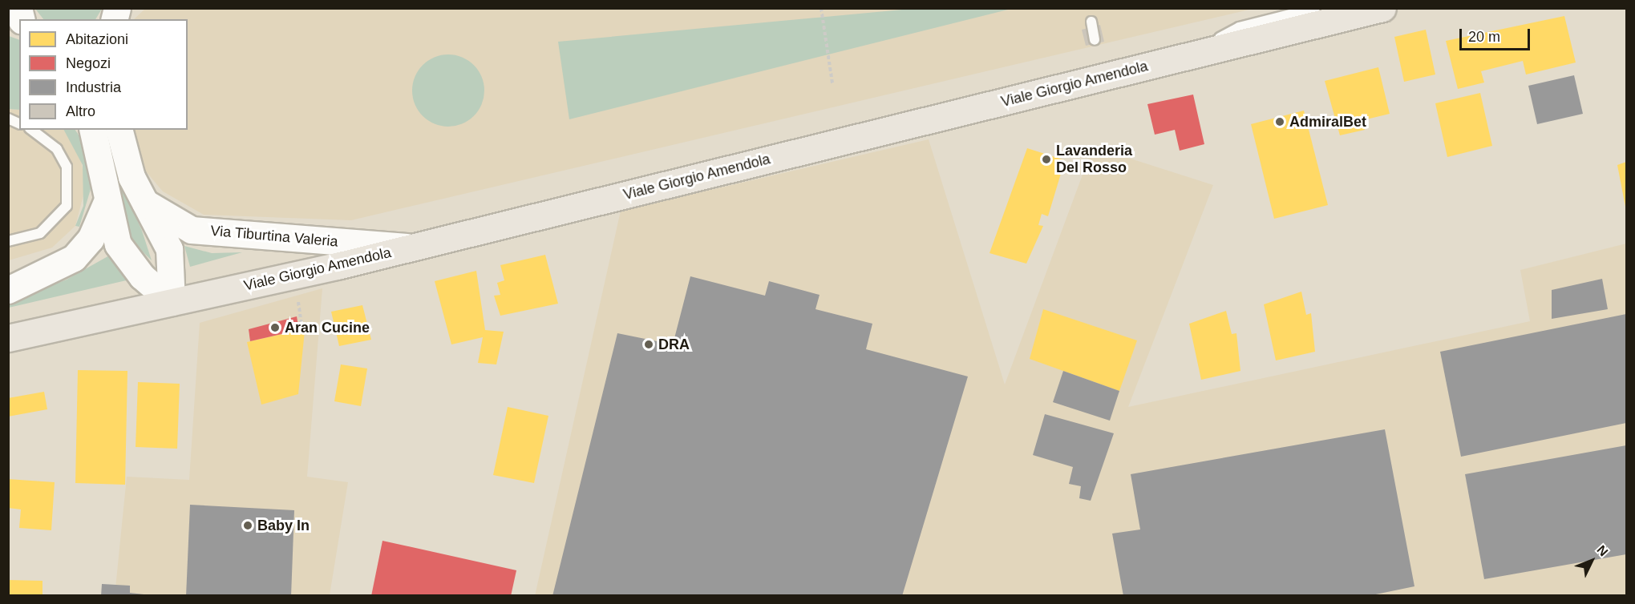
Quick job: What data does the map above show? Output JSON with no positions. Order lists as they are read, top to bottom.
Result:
{
  "streets": {
    "main road": ["Viale Giorgio Amendola"],
    "street": ["Via Tiburtina Valeria"]
  },
  "crossings": [
    ["Viale Giorgio Amendola", "Via Tiburtina Valeria"]
  ],
  "places": [
    "AdmiralBet",
    "Lavanderia Del Rosso",
    "Aran Cucine",
    "DRA",
    "Baby In"
  ],
  "legend": [
    "Abitazioni",
    "Negozi",
    "Industria",
    "Altro"
  ],
  "scale_bar": "20 m",
  "north": "top right"
}
